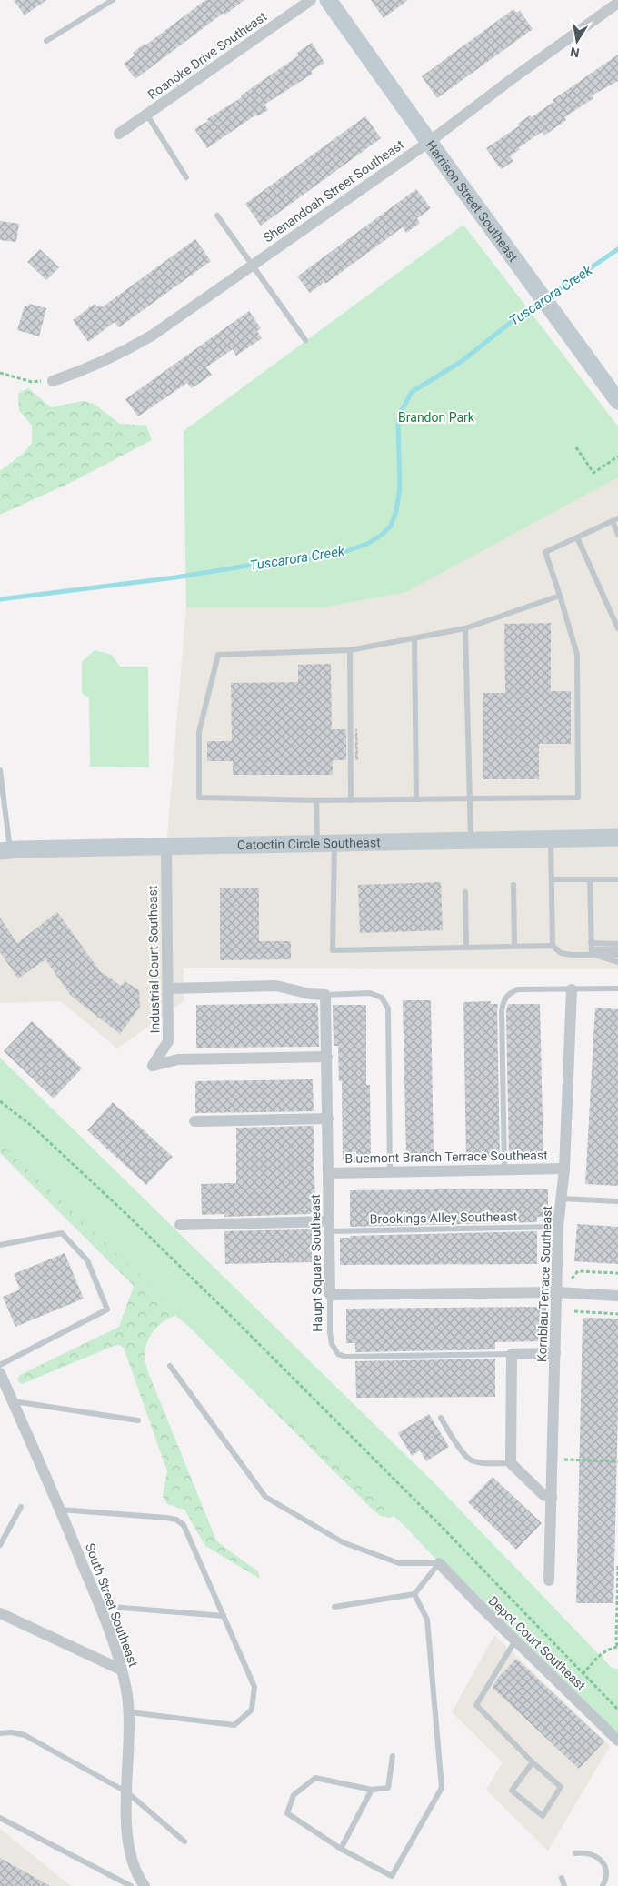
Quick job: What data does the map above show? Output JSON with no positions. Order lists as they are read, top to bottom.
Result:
{
  "streets": {
    "main road": ["Harrison Street Southeast", "Catoctin Circle Southeast"],
    "street": [
      "Roanoke Drive Southeast",
      "Shenandoah Street Southeast",
      "Industrial Court Southeast",
      "Bluemont Branch Terrace Southeast",
      "Haupt Square Southeast",
      "Kornblau Terrace Southeast",
      "South Street Southeast",
      "Depot Court Southeast"
    ],
    "lane": ["Brookings Alley Southeast"]
  },
  "crossings": [
    ["Shenandoah Street Southeast", "Harrison Street Southeast"],
    ["Catoctin Circle Southeast", "Industrial Court Southeast"],
    ["Industrial Court Southeast", "Haupt Square Southeast"],
    ["Bluemont Branch Terrace Southeast", "Haupt Square Southeast"],
    ["Bluemont Branch Terrace Southeast", "Kornblau Terrace Southeast"],
    ["Brookings Alley Southeast", "Haupt Square Southeast"],
    ["Brookings Alley Southeast", "Kornblau Terrace Southeast"]
  ],
  "water": ["Tuscarora Creek"],
  "parks": ["Brandon Park"],
  "north": "bottom"
}
